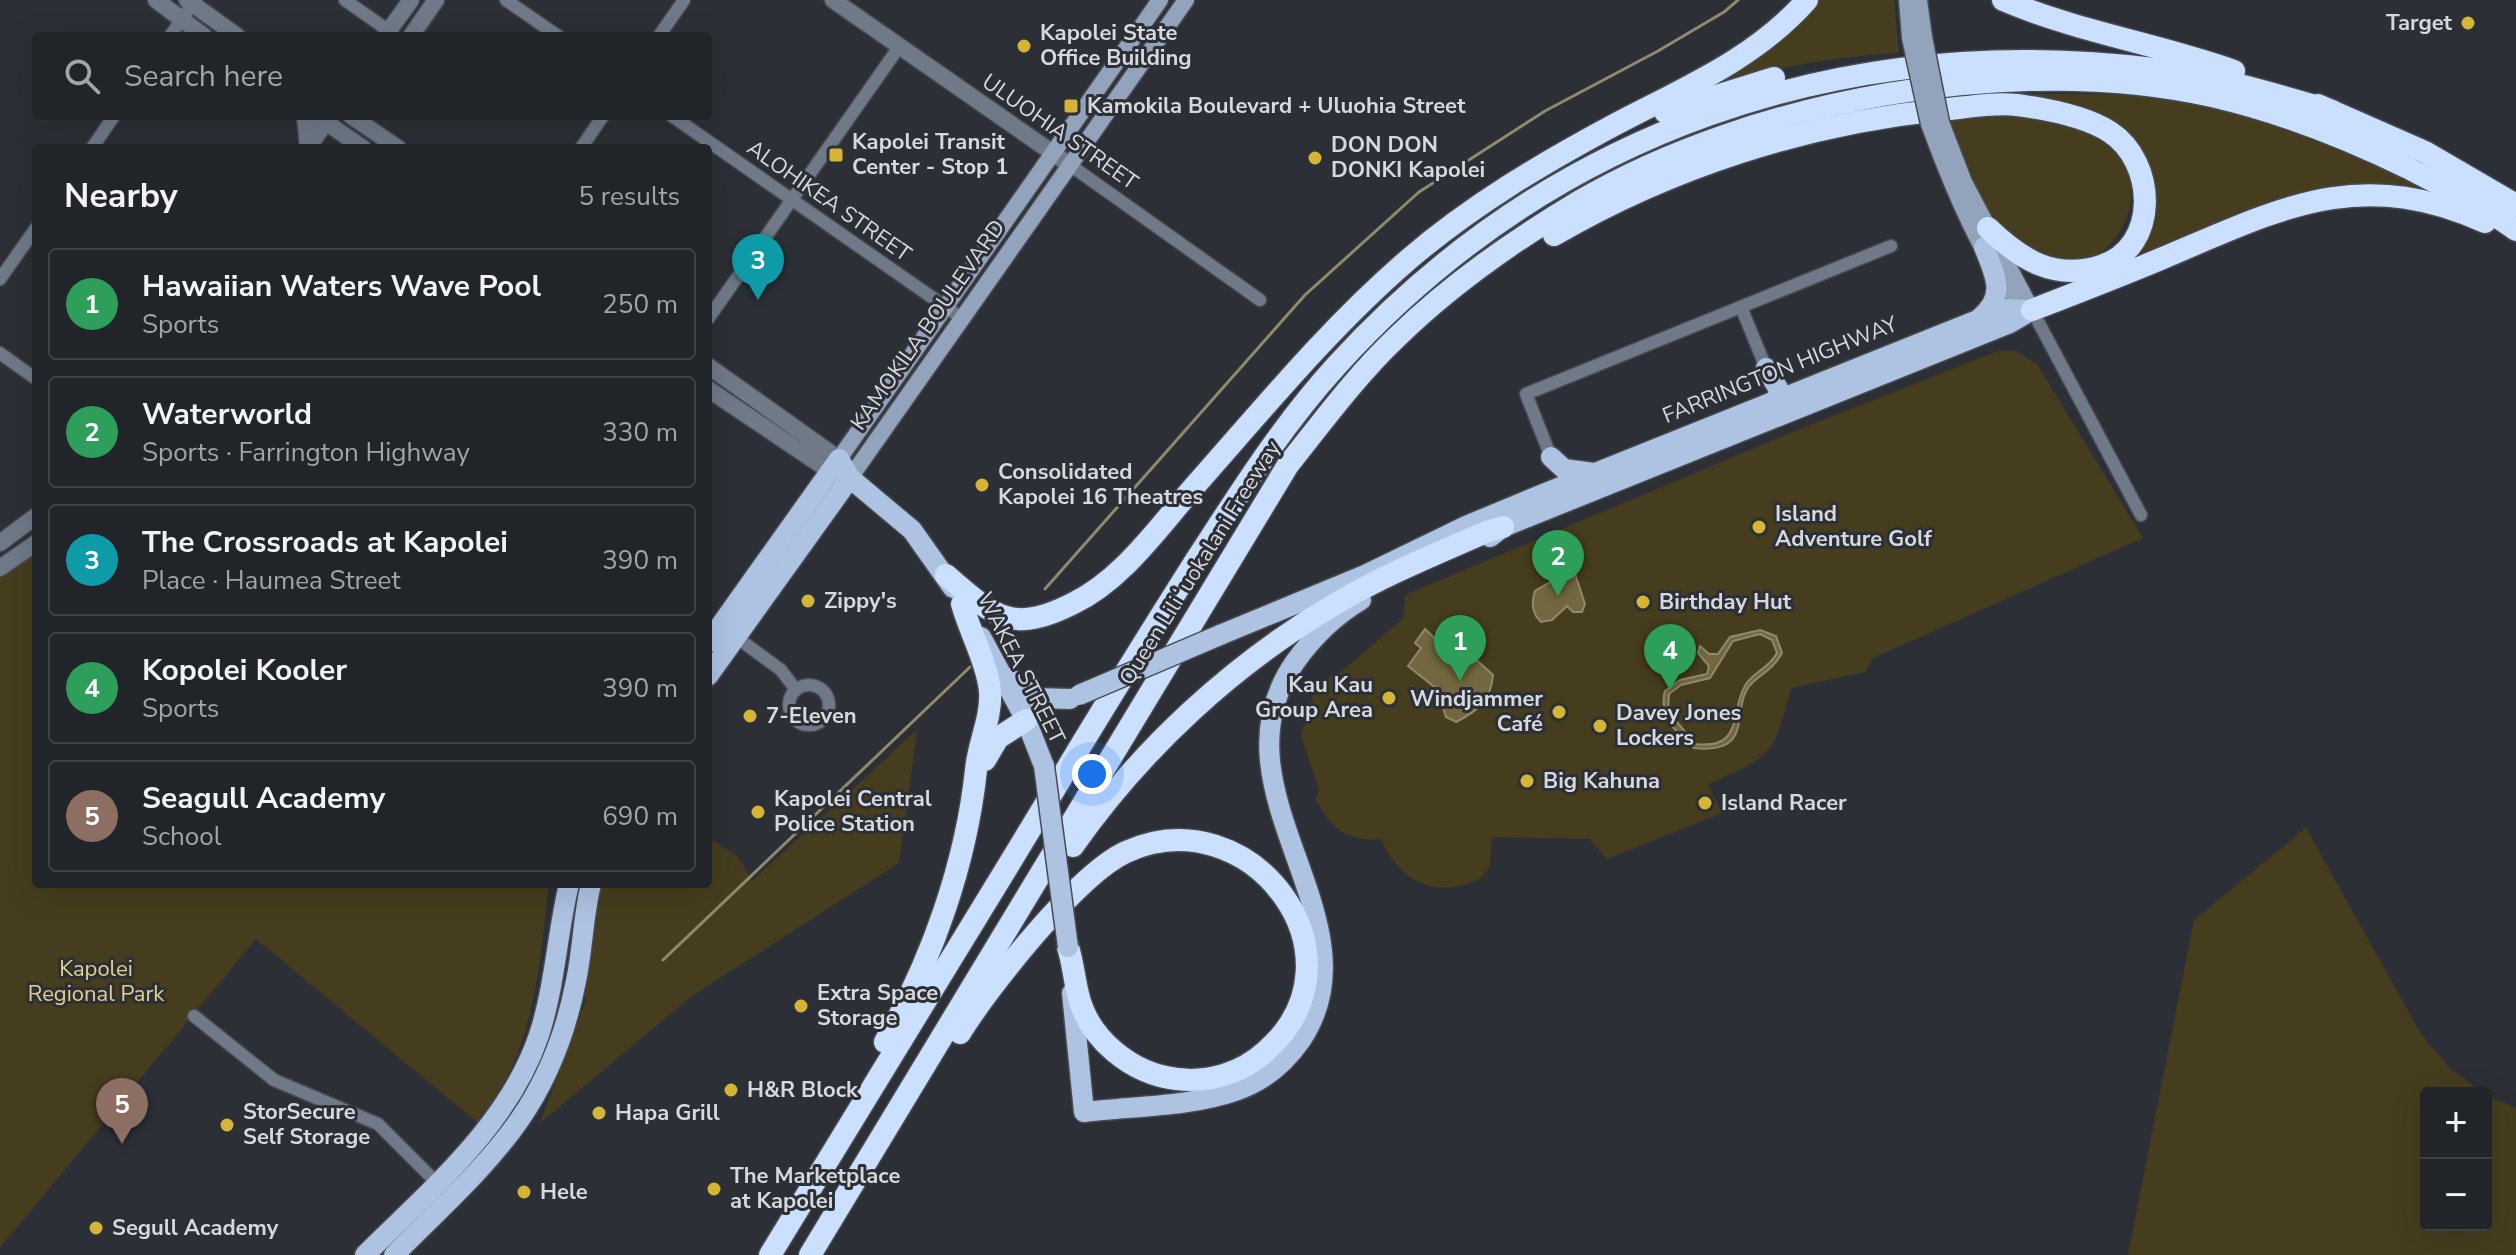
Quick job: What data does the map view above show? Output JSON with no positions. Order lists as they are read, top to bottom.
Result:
{
  "streets": {
    "highway": ["Queen Liliʻuokalani Freeway"],
    "main road": ["KAMOKILA BOULEVARD", "FARRINGTON HIGHWAY", "WAKEA STREET"],
    "street": ["ULUOHIA STREET", "ALOHIKEA STREET"]
  },
  "crossings": [
    ["ULUOHIA STREET", "KAMOKILA BOULEVARD"],
    ["ALOHIKEA STREET", "KAMOKILA BOULEVARD"],
    ["KAMOKILA BOULEVARD", "WAKEA STREET"],
    ["FARRINGTON HIGHWAY", "WAKEA STREET"]
  ],
  "parks": ["Kapolei Regional Park"],
  "places": {
    "other": [
      "Target",
      "Kapolei State Office Building",
      "DON DON DONKI Kapolei",
      "Consolidated Kapolei 16 Theatres",
      "Island Adventure Golf",
      "Zippy's",
      "Birthday Hut",
      "Kau Kau Group Area",
      "Windjammer Café",
      "7-Eleven",
      "Davey Jones Lockers",
      "Big Kahuna",
      "Island Racer",
      "Kapolei Central Police Station",
      "Extra Space Storage",
      "H&R Block",
      "Hapa Grill",
      "StorSecure Self Storage",
      "The Marketplace at Kapolei",
      "Hele",
      "Segull Academy"
    ],
    "transit": ["Kamokila Boulevard + Uluohia Street", "Kapolei Transit Center - Stop 1"]
  },
  "page": {
    "search": "Search here",
    "heading": ["Nearby", "5 results"],
    "pins": [
      "3",
      "2",
      "1",
      "4",
      "5"
    ],
    "list": [
      {
        "mark": "1",
        "name": "Hawaiian Waters Wave Pool",
        "note": "Sports",
        "value": "250 m"
      },
      {
        "mark": "2",
        "name": "Waterworld",
        "note": "Sports · Farrington Highway",
        "value": "330 m"
      },
      {
        "mark": "3",
        "name": "The Crossroads at Kapolei",
        "note": "Place · Haumea Street",
        "value": "390 m"
      },
      {
        "mark": "4",
        "name": "Kopolei Kooler",
        "note": "Sports",
        "value": "390 m"
      },
      {
        "mark": "5",
        "name": "Seagull Academy",
        "note": "School",
        "value": "690 m"
      }
    ],
    "map_buttons": ["+", "−"]
  }
}
